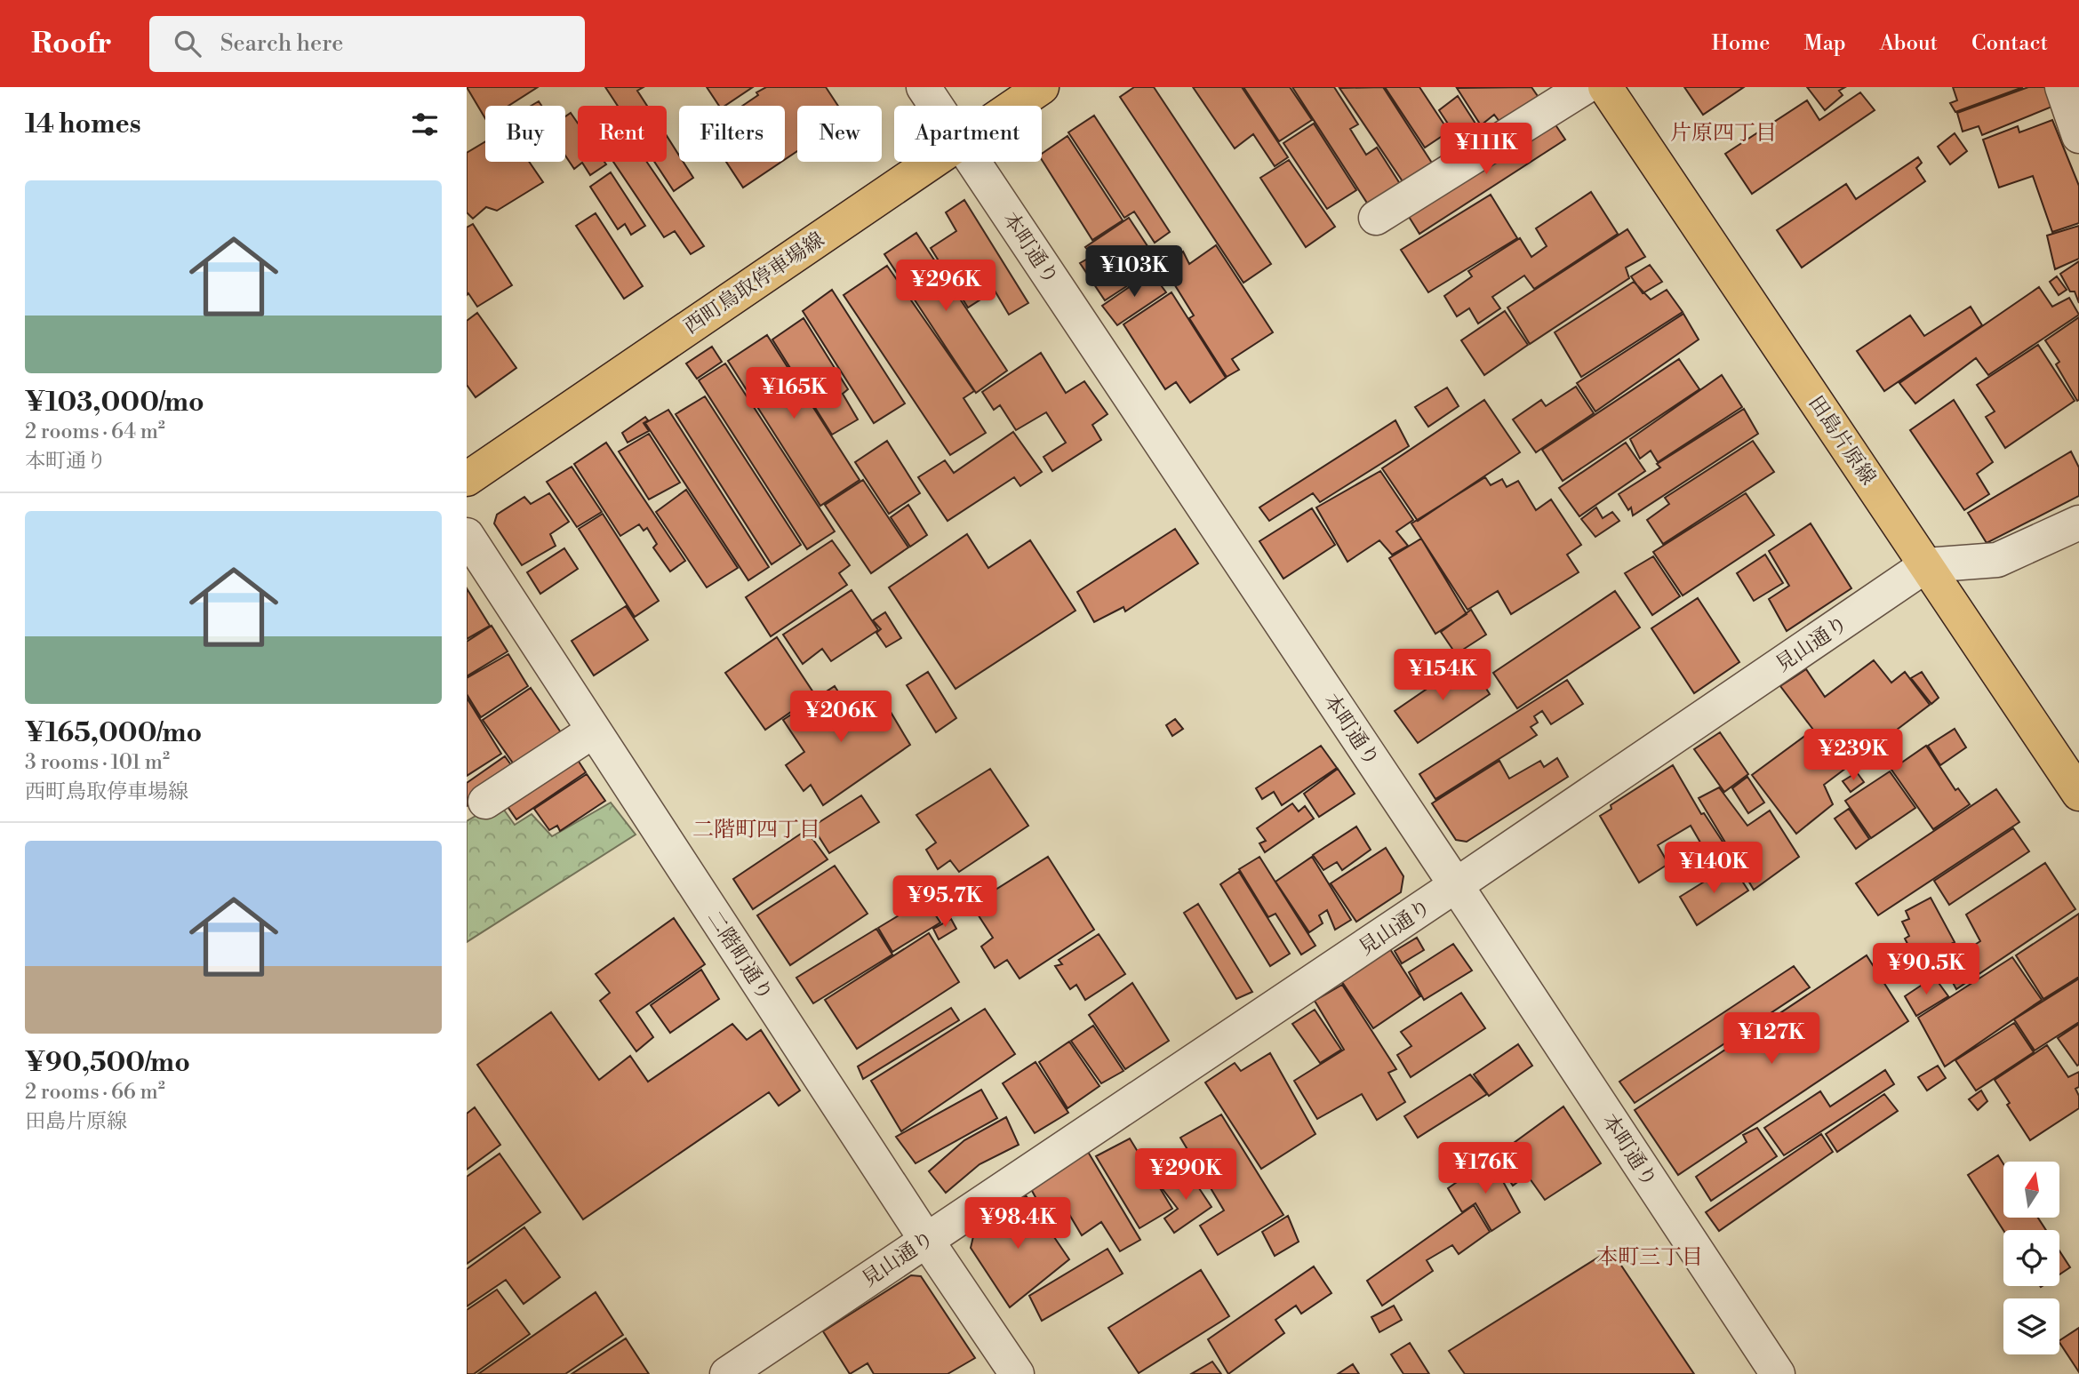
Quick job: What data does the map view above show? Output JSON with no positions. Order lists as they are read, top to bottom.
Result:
{
  "streets": {
    "main road": ["西町鳥取停車場線", "田島片原線"],
    "street": ["本町通り", "見山通り", "二階町通り"]
  },
  "crossings": [
    ["本町通り", "見山通り"],
    ["田島片原線", "見山通り"],
    ["見山通り", "二階町通り"]
  ],
  "districts": ["片原四丁目", "二階町四丁目", "本町三丁目"],
  "north": "top",
  "page": {
    "header": "Roofr",
    "search": "Search here",
    "nav": [
      "Home",
      "Map",
      "About",
      "Contact"
    ],
    "heading": "14 homes",
    "chip": [
      "Buy",
      "Rent",
      "Filters",
      "New",
      "Apartment"
    ],
    "price": [
      "¥111K",
      "¥103K",
      "¥296K",
      "¥165K",
      "¥154K",
      "¥206K",
      "¥239K",
      "¥140K",
      "¥95.7K",
      "¥90.5K",
      "¥127K",
      "¥176K",
      "¥290K",
      "¥98.4K"
    ],
    "list": [
      {
        "name": "¥103,000/mo",
        "note": "2 rooms · 64 m² · 本町通り"
      },
      {
        "name": "¥165,000/mo",
        "note": "3 rooms · 101 m² · 西町鳥取停車場線"
      },
      {
        "name": "¥90,500/mo",
        "note": "2 rooms · 66 m² · 田島片原線"
      }
    ]
  }
}
